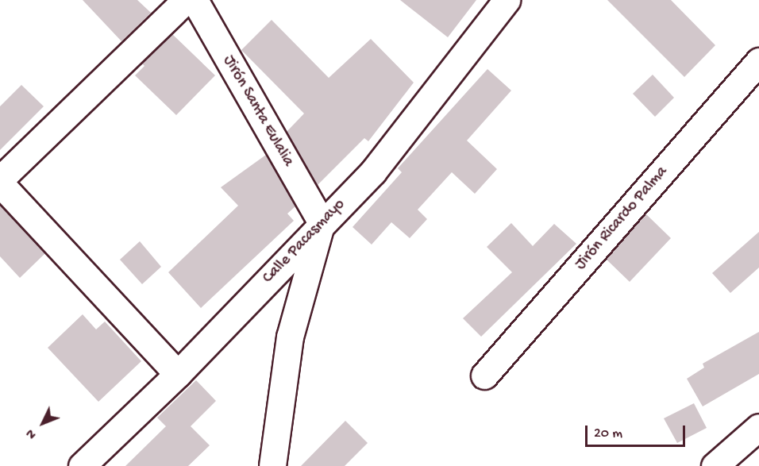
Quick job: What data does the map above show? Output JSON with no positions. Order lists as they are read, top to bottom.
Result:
{
  "streets": {
    "street": ["Jirón Santa Eulalia", "Jirón Ricardo Palma", "Calle Pacasmayo"]
  },
  "crossings": [
    ["Jirón Santa Eulalia", "Calle Pacasmayo"]
  ],
  "scale_bar": "20 m",
  "north": "bottom left"
}
